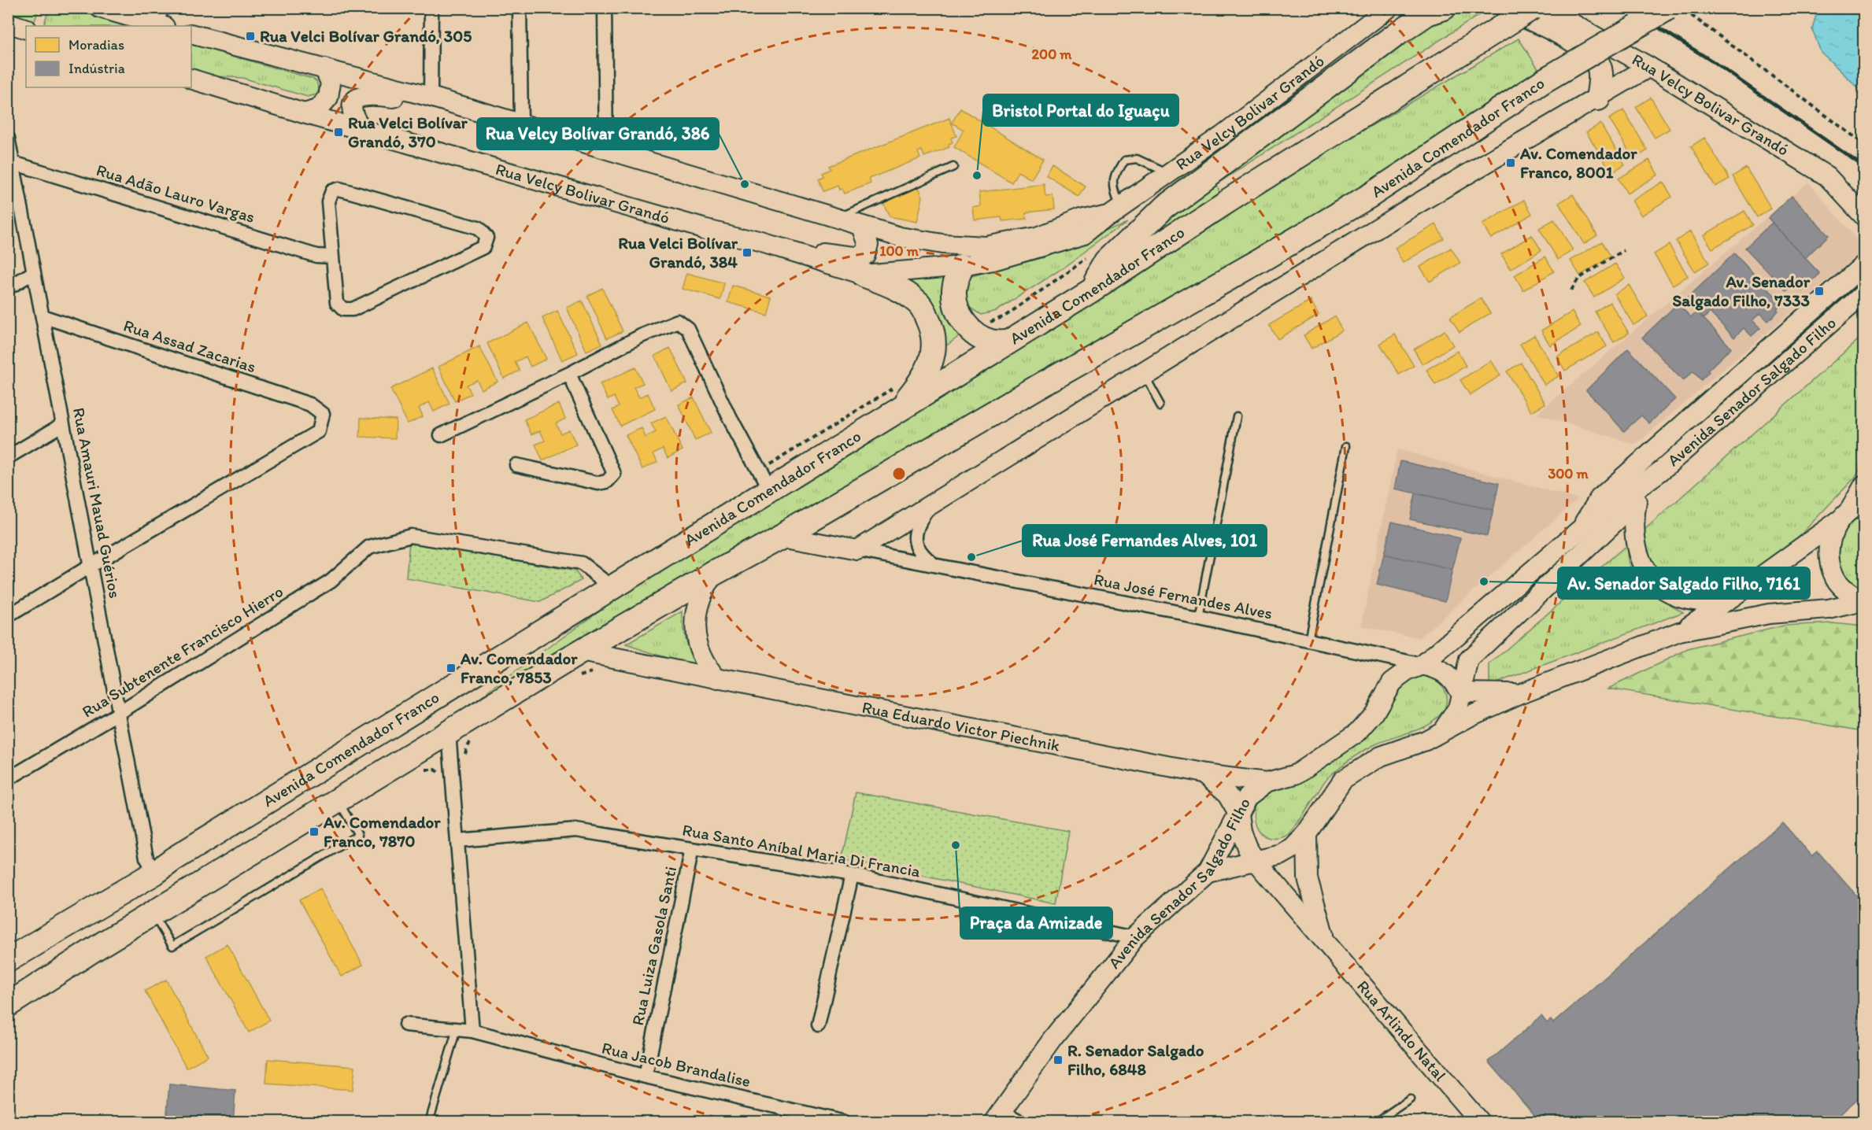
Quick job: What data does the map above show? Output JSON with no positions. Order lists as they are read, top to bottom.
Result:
{
  "streets": {
    "highway": ["Avenida Comendador Franco"],
    "main road": [
      "Rua Velcy Bolivar Grandó",
      "Avenida Senador Salgado Filho",
      "Rua Eduardo Victor Piechnik",
      "Rua Arlindo Natal"
    ],
    "street": [
      "Rua Adão Lauro Vargas",
      "Rua Assad Zacarias",
      "Rua Amauri Mauad Guérios",
      "Rua José Fernandes Alves",
      "Rua Subtenente Francisco Hierro",
      "Rua Santo Aníbal Maria Di Francia",
      "Rua Luiza Gasola Santi",
      "Rua Jacob Brandalise"
    ]
  },
  "crossings": [
    ["Rua Velcy Bolivar Grandó", "Avenida Comendador Franco"],
    ["Avenida Comendador Franco", "Rua Amauri Mauad Guérios"],
    ["Avenida Comendador Franco", "Rua José Fernandes Alves"],
    ["Avenida Comendador Franco", "Rua Subtenente Francisco Hierro"],
    ["Avenida Comendador Franco", "Rua Eduardo Victor Piechnik"],
    ["Rua Adão Lauro Vargas", "Rua Amauri Mauad Guérios"],
    ["Rua Assad Zacarias", "Rua Amauri Mauad Guérios"],
    ["Avenida Senador Salgado Filho", "Rua José Fernandes Alves"],
    ["Avenida Senador Salgado Filho", "Rua Eduardo Victor Piechnik"],
    ["Avenida Senador Salgado Filho", "Rua Santo Aníbal Maria Di Francia"],
    ["Avenida Senador Salgado Filho", "Rua Arlindo Natal"],
    ["Rua Amauri Mauad Guérios", "Rua Subtenente Francisco Hierro"],
    ["Rua Eduardo Victor Piechnik", "Rua Arlindo Natal"],
    ["Rua Santo Aníbal Maria Di Francia", "Rua Luiza Gasola Santi"],
    ["Rua Luiza Gasola Santi", "Rua Jacob Brandalise"]
  ],
  "places": {
    "transit": [
      "Rua Velci Bolívar Grandó, 305",
      "Rua Velci Bolívar Grandó, 370",
      "Av. Comendador Franco, 8001",
      "Rua Velci Bolívar Grandó, 384",
      "Av. Senador Salgado Filho, 7333",
      "Av. Comendador Franco, 7853",
      "Av. Comendador Franco, 7870",
      "R. Senador Salgado Filho, 6848"
    ],
    "other": [
      "Bristol Portal do Iguaçu",
      "Rua Velcy Bolívar Grandó, 386",
      "Rua José Fernandes Alves, 101",
      "Av. Senador Salgado Filho, 7161",
      "Praça da Amizade"
    ]
  },
  "legend": ["Moradias", "Indústria"],
  "rings": ["200 m", "100 m", "300 m"]
}
